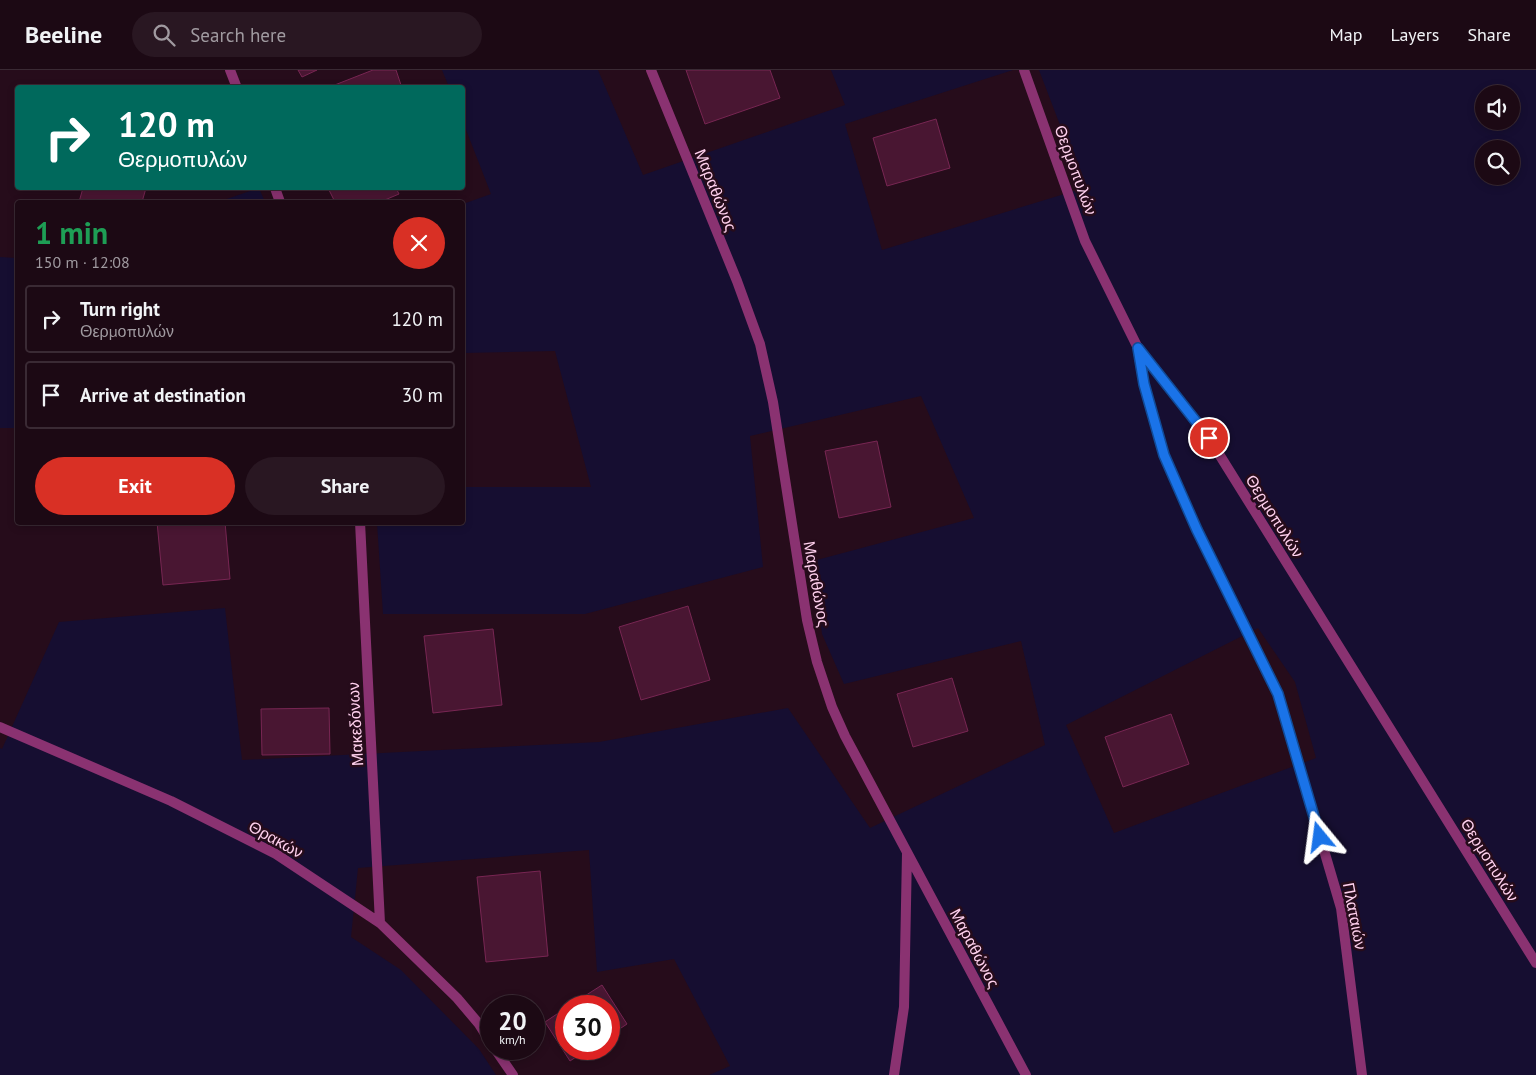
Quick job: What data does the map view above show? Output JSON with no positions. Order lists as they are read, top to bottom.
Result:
{
  "streets": {
    "street": [
      "Θερμοπυλών",
      "Μαραθώνος",
      "Μακεδόνων",
      "Θρακών",
      "Πλαταιών"
    ]
  },
  "crossings": [
    ["Θερμοπυλών", "Πλαταιών"],
    ["Μακεδόνων", "Θρακών"]
  ],
  "page": {
    "header": "Beeline",
    "search": "Search here",
    "nav": ["Map", "Layers", "Share"],
    "turn": ["120 m", "Θερμοπυλών"],
    "heading": ["1 min", "150 m · 12:08"],
    "list": [
      {
        "name": "Turn right",
        "note": "Θερμοπυλών",
        "value": "120 m"
      },
      {
        "name": "Arrive at destination",
        "value": "30 m"
      }
    ],
    "buttons": ["Exit", "Share"],
    "speed": "20 km/h",
    "limit": "30"
  }
}
